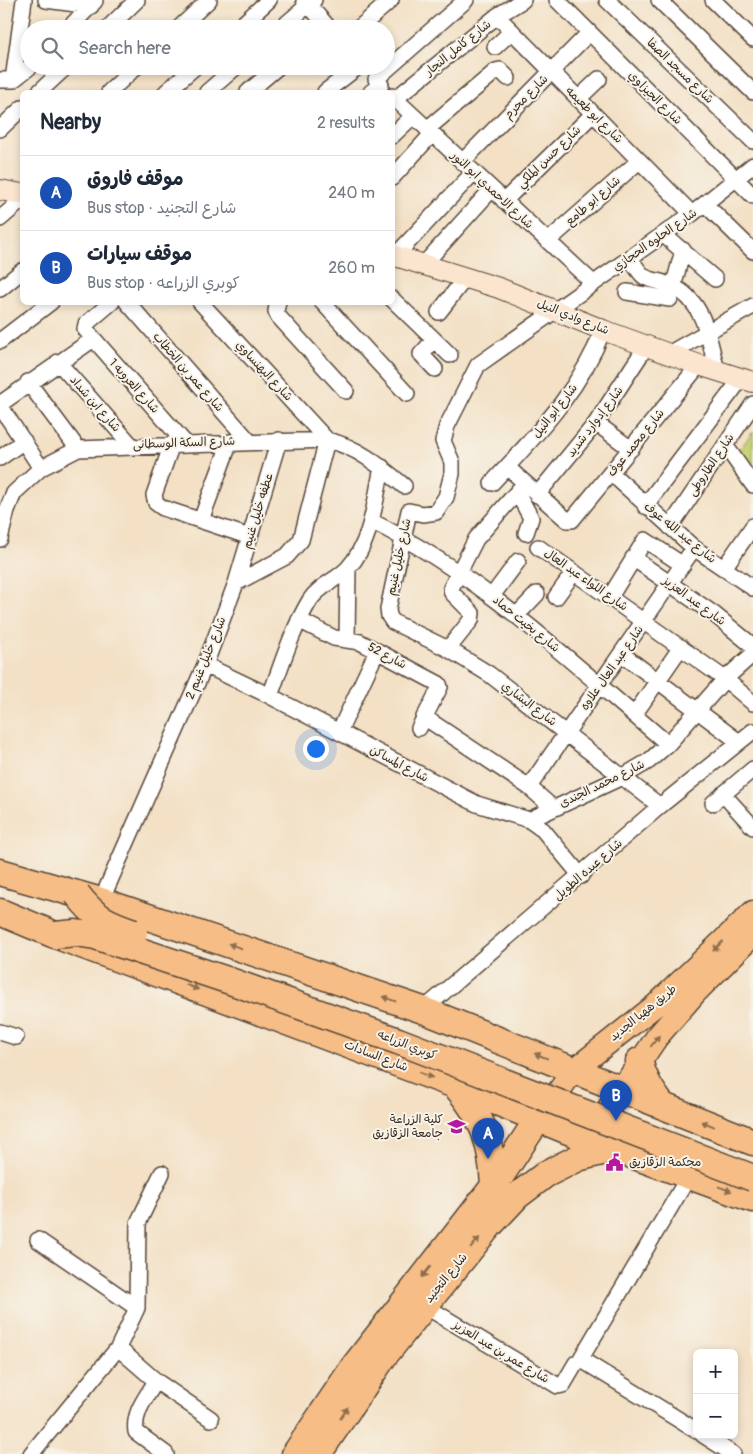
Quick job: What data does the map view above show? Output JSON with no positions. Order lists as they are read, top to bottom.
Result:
{
  "streets": {
    "highway": ["كوبري الزراعه", "شارع السادات", "شارع التجنيد"],
    "main road": ["طريق ههيا الجديد"],
    "street": [
      "شارع كامل النجار",
      "شارع مسجد الصفا",
      "شارع محرم",
      "شارع الجيزاوي",
      "شارع ابو طعيمه",
      "شارع حسن الملكي",
      "شارع الاحمدي ابو النور",
      "شارع ابو طامع",
      "شارع الحلوه الحجازي",
      "شارع وادي النيل",
      "شارع البهنساوي",
      "شارع عمر بن الخطاب",
      "شارع العروبه 1",
      "شارع ابن شداد",
      "شارع ابو النيل",
      "شارع إدوارد شديد",
      "شارع السكة الوسطانى",
      "شارع محمد عوف",
      "شارع الطاروطى",
      "عطفه خليل غنيم",
      "شارع عبد الله عوف",
      "شارع خليل غنيم",
      "شارع اللواء عبد العال",
      "شارع عبد العزيز",
      "شارع بخيت حماد",
      "شارع 52",
      "شارع خليل غنيم 2",
      "شارع عبد العال علاوه",
      "شارع البشاري",
      "شارع المساكن",
      "شارع محمد الجندى",
      "شارع عبده الطويل",
      "شارع عمر بن عبد العزيز"
    ]
  },
  "crossings": [
    ["شارع كامل النجار", "شارع ابو طعيمه"],
    ["شارع محرم", "شارع الجيزاوي"],
    ["شارع محرم", "شارع ابو طعيمه"],
    ["شارع محرم", "شارع الاحمدي ابو النور"],
    ["شارع الجيزاوي", "شارع الحلوه الحجازي"],
    ["شارع ابو طعيمه", "شارع حسن الملكي"],
    ["شارع ابو طعيمه", "شارع ابو طامع"],
    ["شارع ابو طعيمه", "شارع الحلوه الحجازي"],
    ["شارع حسن الملكي", "شارع الاحمدي ابو النور"],
    ["شارع الاحمدي ابو النور", "شارع ابو طامع"],
    ["شارع الاحمدي ابو النور", "شارع الحلوه الحجازي"],
    ["شارع الحلوه الحجازي", "شارع وادي النيل"],
    ["شارع الحلوه الحجازي", "شارع خليل غنيم"],
    ["شارع وادي النيل", "شارع ابو النيل"],
    ["شارع وادي النيل", "شارع إدوارد شديد"],
    ["شارع وادي النيل", "شارع محمد عوف"],
    ["شارع وادي النيل", "شارع خليل غنيم"],
    ["شارع البهنساوي", "شارع السكة الوسطانى"],
    ["شارع عمر بن الخطاب", "شارع السكة الوسطانى"],
    ["شارع العروبه 1", "شارع السكة الوسطانى"],
    ["شارع ابن شداد", "شارع السكة الوسطانى"],
    ["شارع إدوارد شديد", "شارع محمد عوف"],
    ["شارع السكة الوسطانى", "عطفه خليل غنيم"],
    ["شارع محمد عوف", "شارع عبد الله عوف"],
    ["شارع الطاروطى", "شارع عبد الله عوف"],
    ["عطفه خليل غنيم", "شارع خليل غنيم 2"],
    ["شارع عبد الله عوف", "شارع عبد العال علاوه"],
    ["شارع خليل غنيم", "شارع بخيت حماد"],
    ["شارع خليل غنيم", "شارع البشاري"],
    ["شارع اللواء عبد العال", "شارع عبد العال علاوه"],
    ["شارع اللواء عبد العال", "شارع محمد الجندى"],
    ["شارع عبد العزيز", "شارع عبد العال علاوه"],
    ["شارع بخيت حماد", "شارع عبد العال علاوه"],
    ["شارع بخيت حماد", "شارع محمد الجندى"],
    ["شارع 52", "شارع عبد العال علاوه"],
    ["شارع 52", "شارع محمد الجندى"],
    ["شارع خليل غنيم 2", "شارع المساكن"],
    ["شارع خليل غنيم 2", "كوبري الزراعه"],
    ["شارع عبد العال علاوه", "شارع البشاري"],
    ["شارع البشاري", "شارع محمد الجندى"],
    ["شارع البشاري", "شارع عبده الطويل"],
    ["شارع المساكن", "شارع محمد الجندى"],
    ["شارع المساكن", "شارع عبده الطويل"],
    ["طريق ههيا الجديد", "شارع السادات"],
    ["طريق ههيا الجديد", "شارع التجنيد"],
    ["كوبري الزراعه", "شارع السادات"],
    ["شارع السادات", "شارع التجنيد"],
    ["شارع التجنيد", "شارع عمر بن عبد العزيز"]
  ],
  "places": {
    "school or university": ["كلية الزراعة جامعة الزقازيق"],
    "public building": ["محكمة الزقازيق"]
  },
  "page": {
    "search": "Search here",
    "heading": ["Nearby", "2 results"],
    "list": [
      {
        "mark": "A",
        "name": "موقف فاروق",
        "note": "Bus stop · شارع التجنيد",
        "value": "240 m"
      },
      {
        "mark": "B",
        "name": "موقف سيارات",
        "note": "Bus stop · كوبري الزراعه",
        "value": "260 m"
      }
    ],
    "pins": ["B", "A"],
    "map_buttons": ["+", "−"]
  }
}
